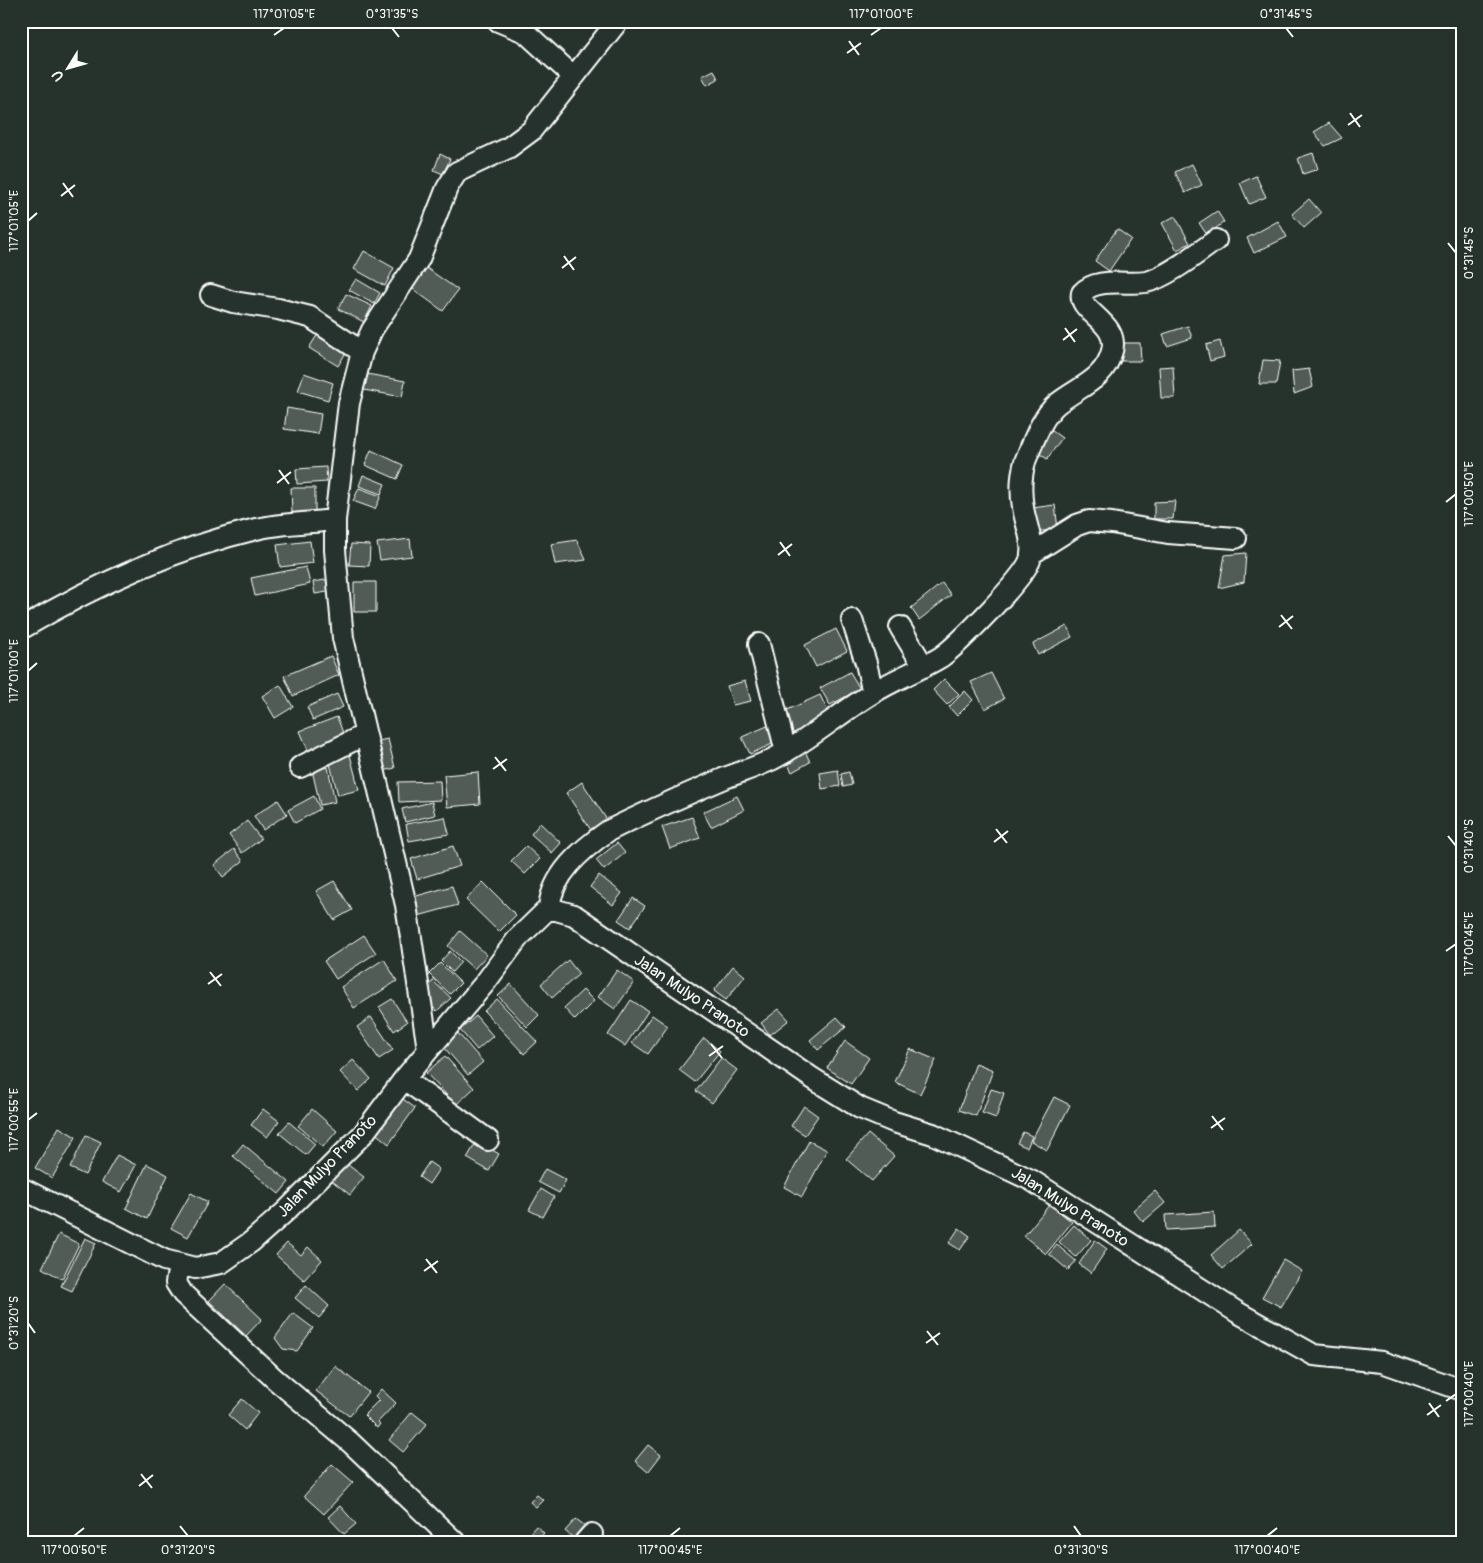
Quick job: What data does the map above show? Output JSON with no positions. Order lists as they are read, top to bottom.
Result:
{
  "streets": {
    "street": ["Jalan Mulyo Pranoto"]
  },
  "north": "bottom left",
  "coordinates": [
    "117°01'05\"E",
    "0°31'35\"S",
    "117°01'00\"E",
    "0°31'45\"S",
    "117°00'50\"E",
    "0°31'40\"S",
    "117°00'45\"E",
    "117°00'55\"E",
    "0°31'20\"S",
    "117°00'40\"E",
    "0°31'30\"S"
  ]
}
